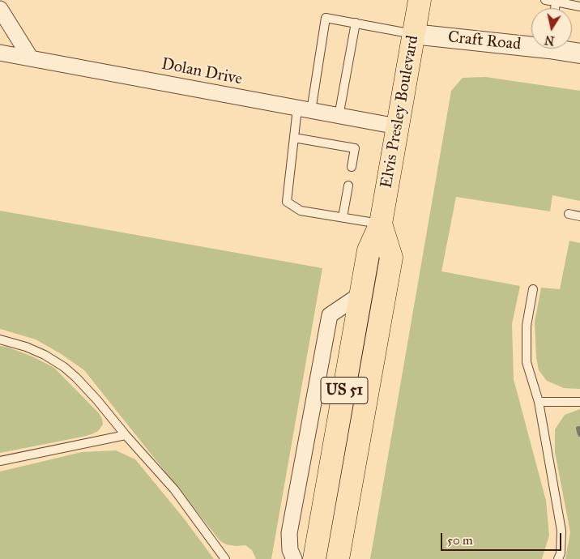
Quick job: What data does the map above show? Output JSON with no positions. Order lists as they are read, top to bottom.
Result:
{
  "streets": {
    "main road": ["Elvis Presley Boulevard", "US 51"],
    "street": ["Craft Road", "Dolan Drive"]
  },
  "crossings": [
    ["Craft Road", "Elvis Presley Boulevard"],
    ["Dolan Drive", "Elvis Presley Boulevard"]
  ],
  "scale_bar": "50 m",
  "north": "bottom"
}
